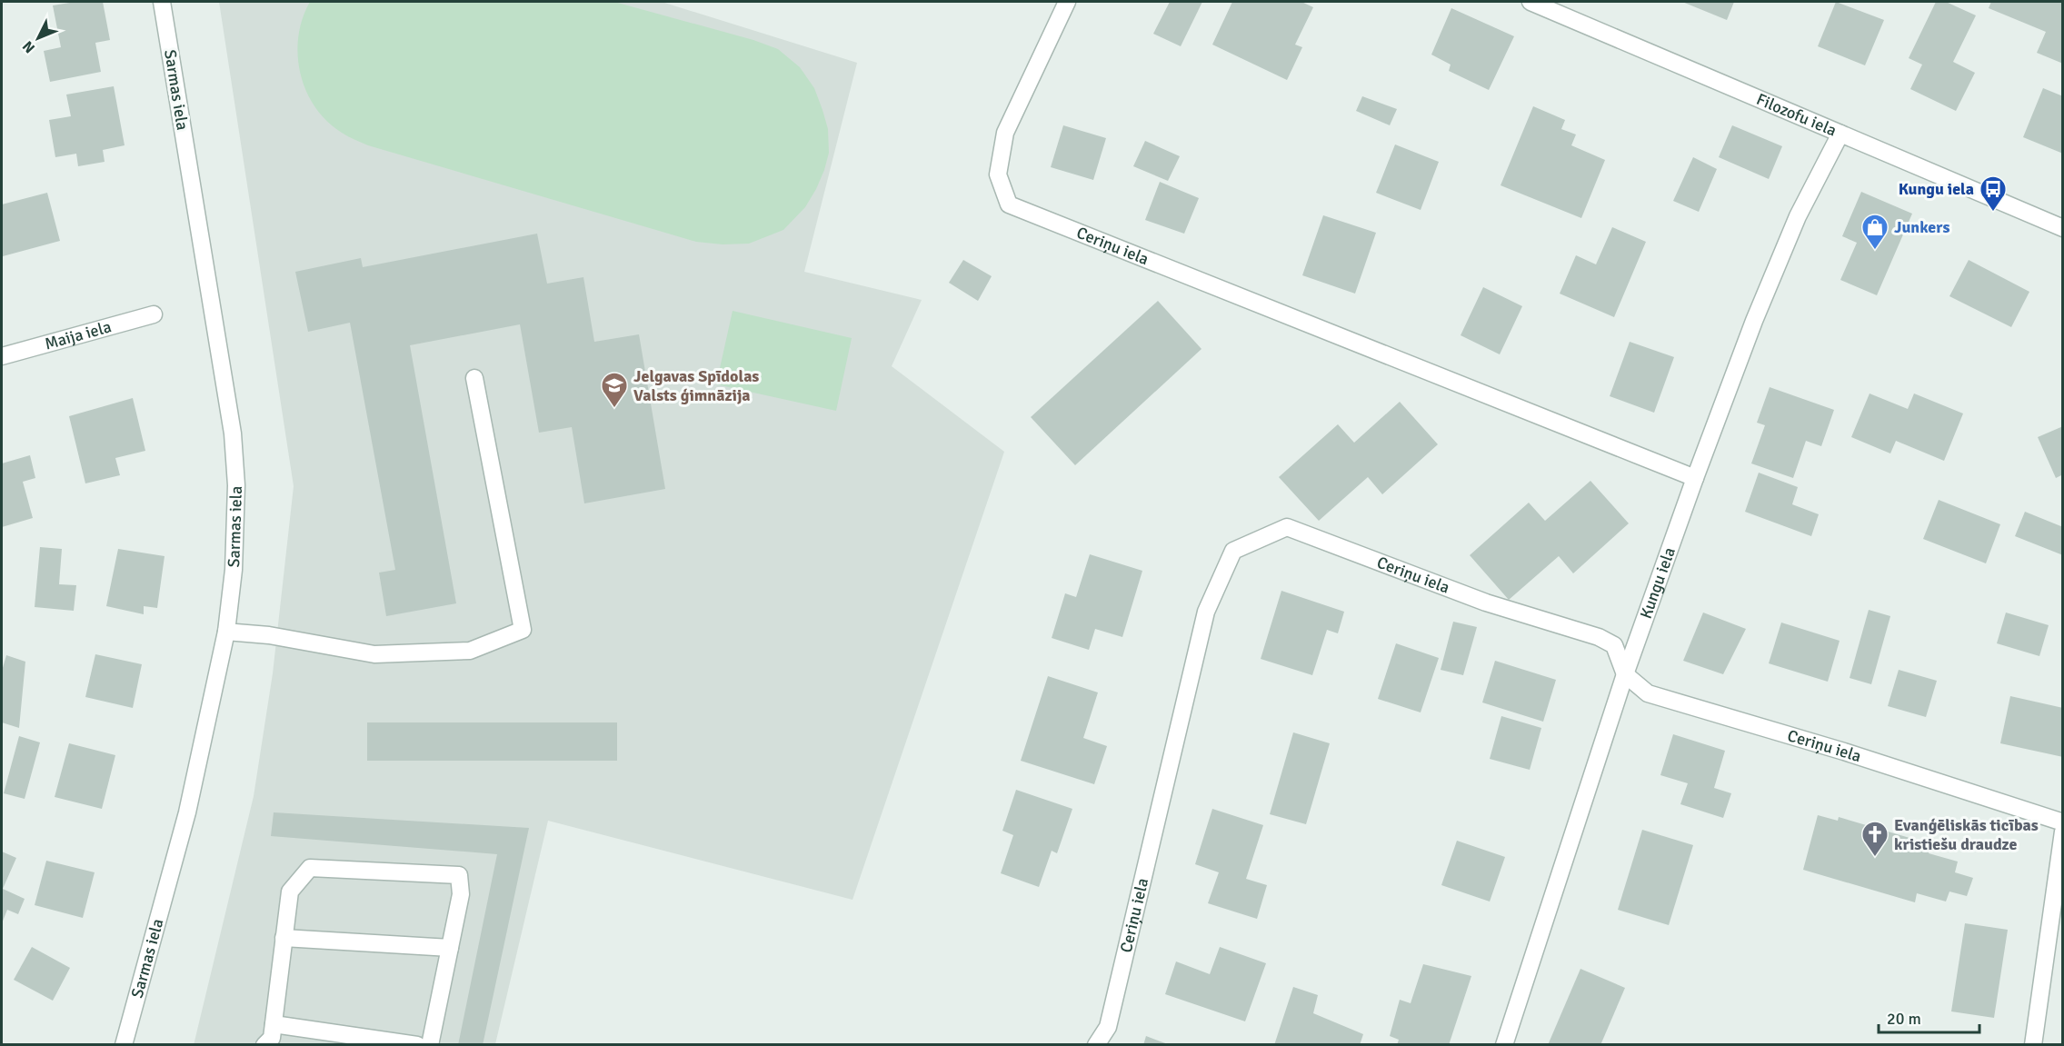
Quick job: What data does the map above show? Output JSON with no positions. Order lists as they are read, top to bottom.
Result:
{
  "streets": {
    "street": [
      "Sarmas iela",
      "Filozofu iela",
      "Ceriņu iela",
      "Maija iela",
      "Kungu iela"
    ]
  },
  "crossings": [
    ["Filozofu iela", "Kungu iela"],
    ["Ceriņu iela", "Kungu iela"]
  ],
  "places": {
    "bus stop": ["Kungu iela"],
    "shop": ["Junkers"],
    "school or university": ["Jelgavas Spīdolas Valsts ģimnāzija"],
    "church": ["Evanģēliskās ticības kristiešu draudze"]
  },
  "scale_bar": "20 m",
  "north": "bottom left"
}
